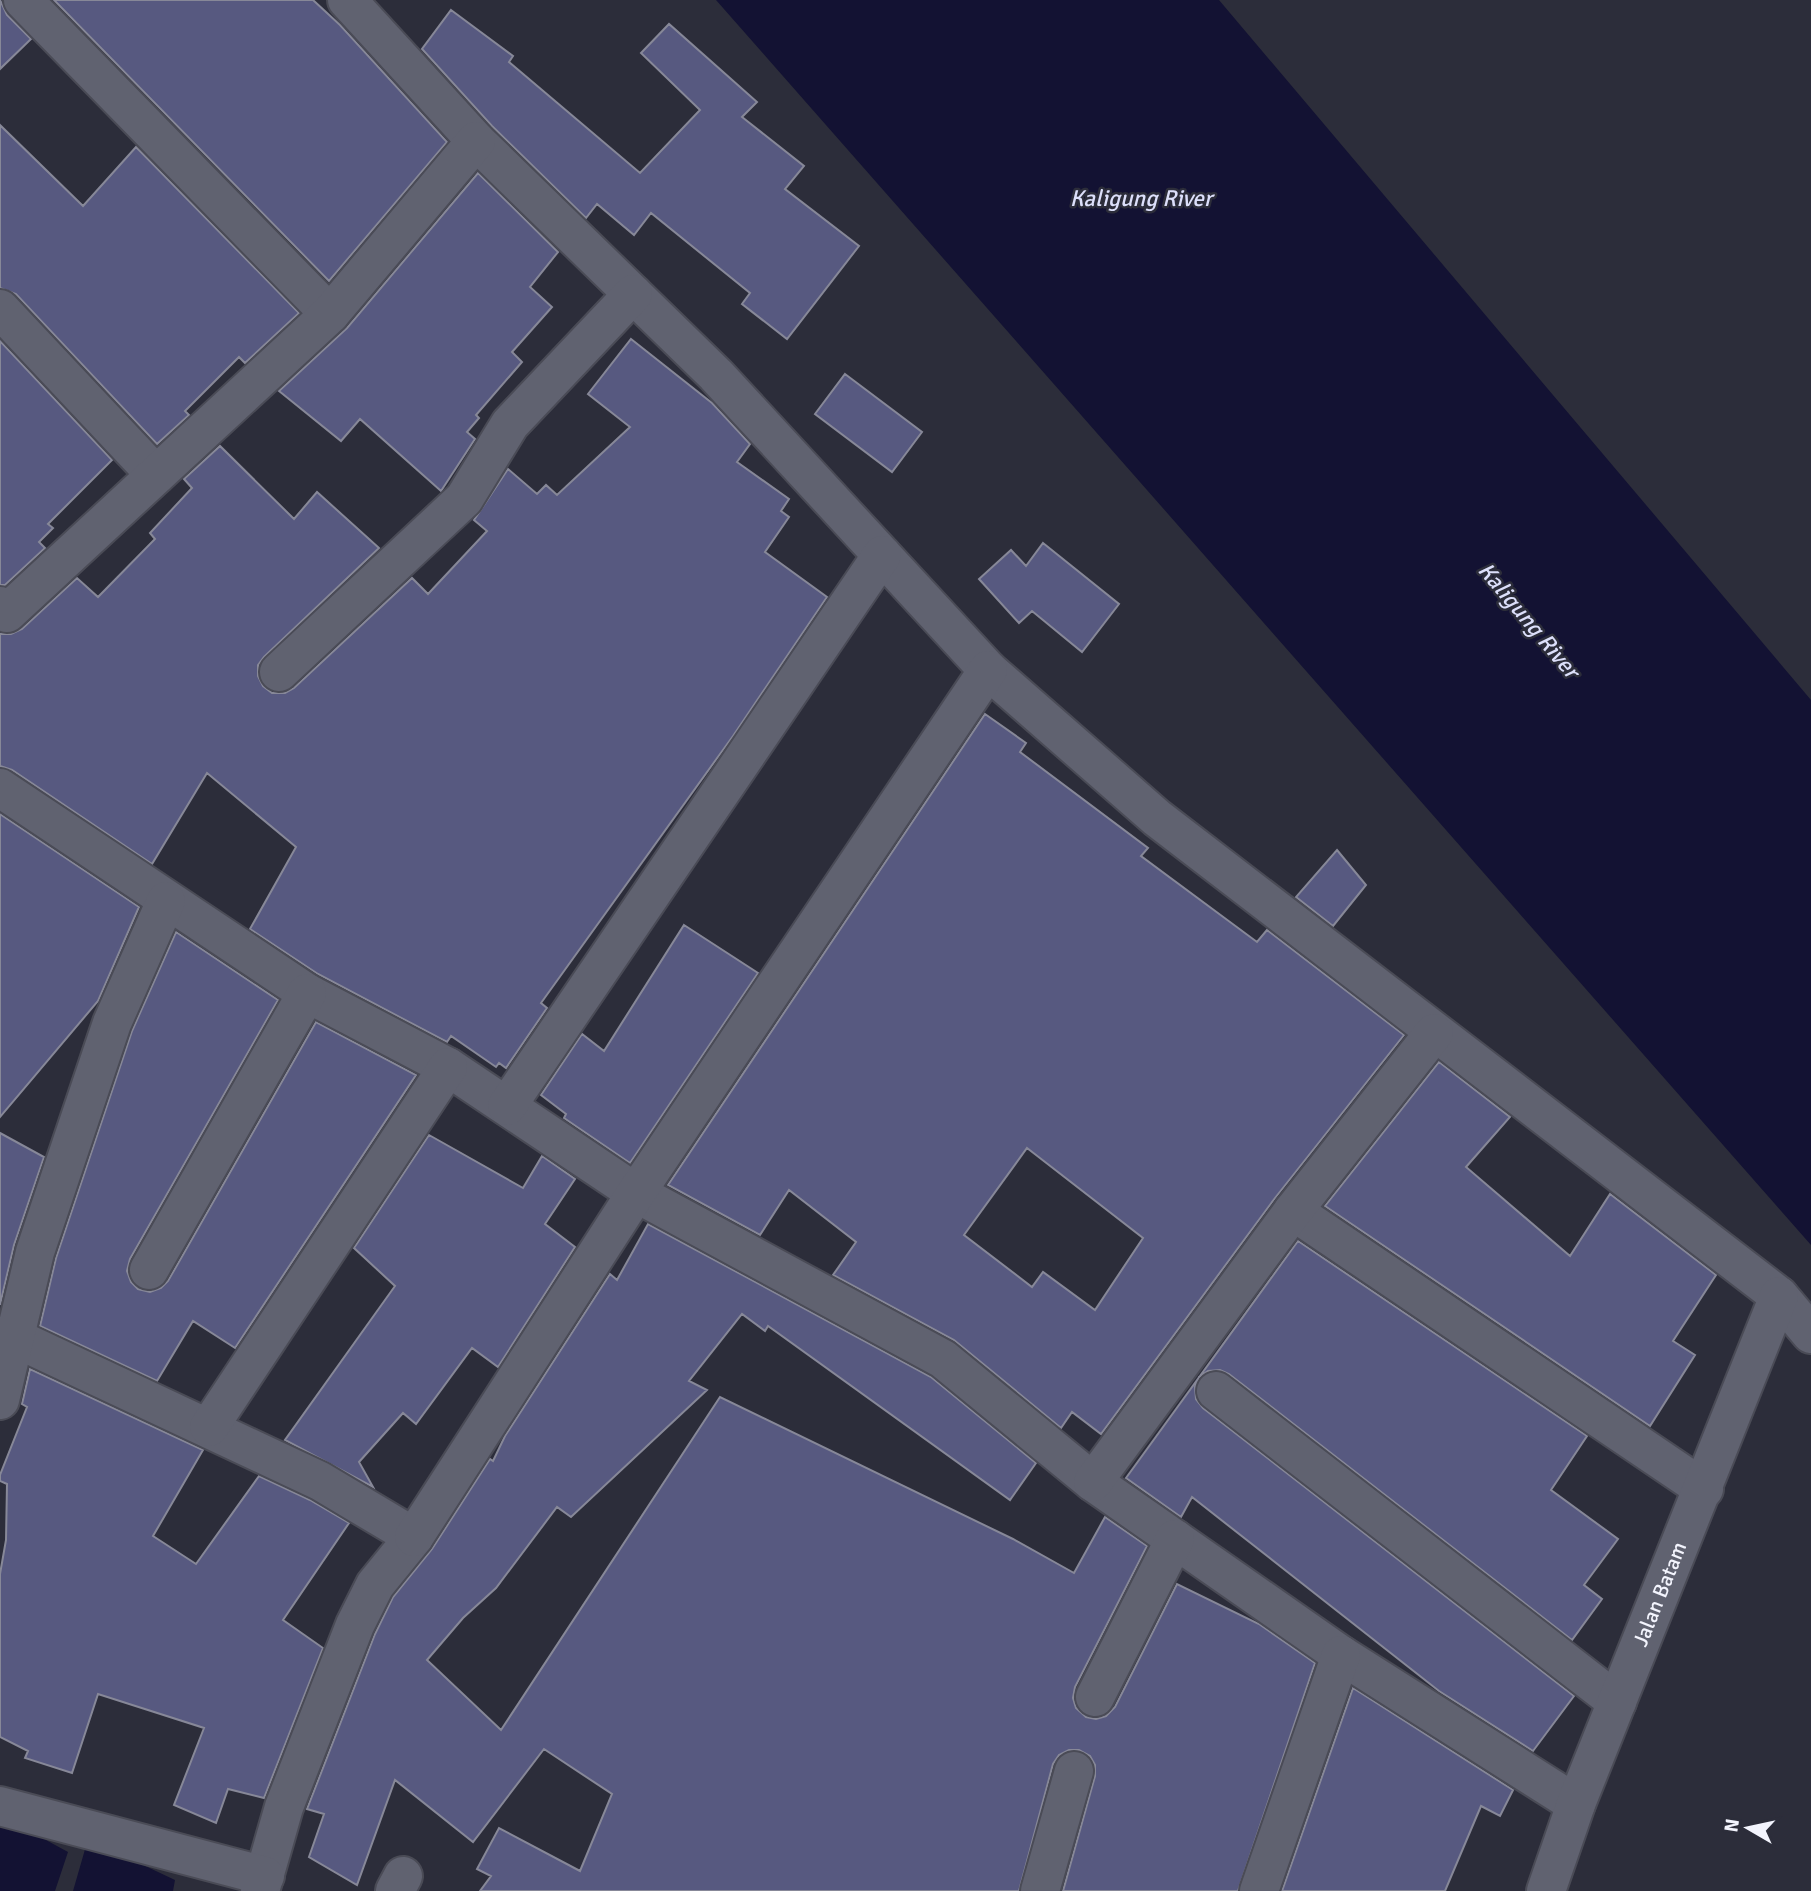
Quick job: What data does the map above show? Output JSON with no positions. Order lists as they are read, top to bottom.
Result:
{
  "streets": {
    "street": ["Jalan Batam"]
  },
  "water": ["Kaligung River"],
  "north": "left"
}
